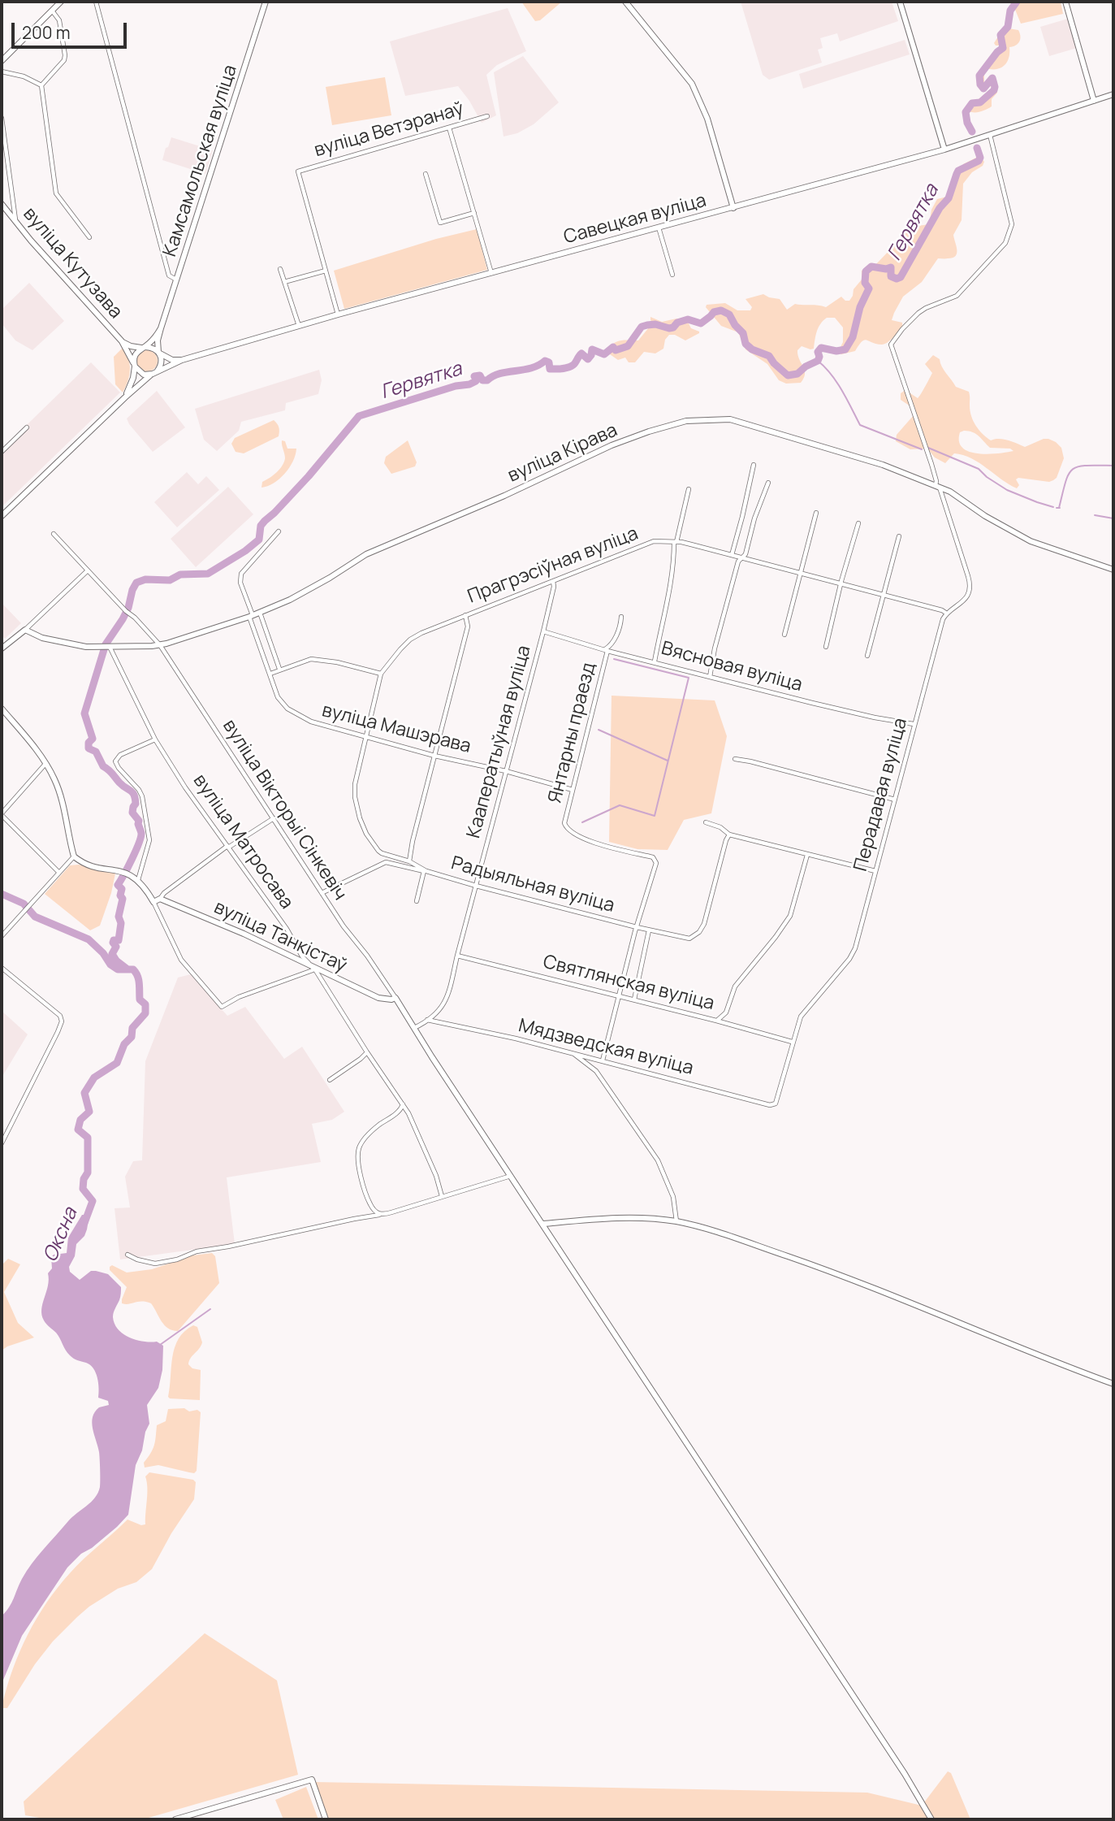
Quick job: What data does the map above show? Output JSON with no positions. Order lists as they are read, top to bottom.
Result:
{
  "streets": {
    "street": [
      "вуліца Ветэранаў",
      "Камсамольская вуліца",
      "Савецкая вуліца",
      "вуліца Кутузава",
      "вуліца Кірава",
      "Прагрэсіўная вуліца",
      "Вясновая вуліца",
      "вуліца Машэрава",
      "Янтарны праезд",
      "Кааператыўная вуліца",
      "Перадавая вуліца",
      "вуліца Вікторыі Сінкевіч",
      "вуліца Матросава",
      "Радыяльная вуліца",
      "вуліца Танкістаў",
      "Святлянская вуліца",
      "Мядзведская вуліца"
    ]
  },
  "crossings": [
    ["Камсамольская вуліца", "Савецкая вуліца"],
    ["Камсамольская вуліца", "вуліца Кутузава"],
    ["Савецкая вуліца", "вуліца Кутузава"],
    ["Савецкая вуліца", "Перадавая вуліца"],
    ["вуліца Кірава", "вуліца Машэрава"],
    ["вуліца Кірава", "Перадавая вуліца"],
    ["вуліца Кірава", "вуліца Вікторыі Сінкевіч"],
    ["вуліца Кірава", "вуліца Матросава"],
    ["Прагрэсіўная вуліца", "вуліца Машэрава"],
    ["Прагрэсіўная вуліца", "Кааператыўная вуліца"],
    ["Прагрэсіўная вуліца", "Перадавая вуліца"],
    ["Вясновая вуліца", "Янтарны праезд"],
    ["Вясновая вуліца", "Кааператыўная вуліца"],
    ["Вясновая вуліца", "Перадавая вуліца"],
    ["вуліца Машэрава", "Янтарны праезд"],
    ["вуліца Машэрава", "Кааператыўная вуліца"],
    ["Янтарны праезд", "Радыяльная вуліца"],
    ["Кааператыўная вуліца", "вуліца Вікторыі Сінкевіч"],
    ["Кааператыўная вуліца", "Радыяльная вуліца"],
    ["Кааператыўная вуліца", "Святлянская вуліца"],
    ["Кааператыўная вуліца", "Мядзведская вуліца"],
    ["Перадавая вуліца", "Святлянская вуліца"],
    ["Перадавая вуліца", "Мядзведская вуліца"],
    ["вуліца Вікторыі Сінкевіч", "вуліца Танкістаў"],
    ["вуліца Матросава", "вуліца Танкістаў"]
  ],
  "water": ["Гервятка", "Оксна"],
  "scale_bar": "200 m"
}
